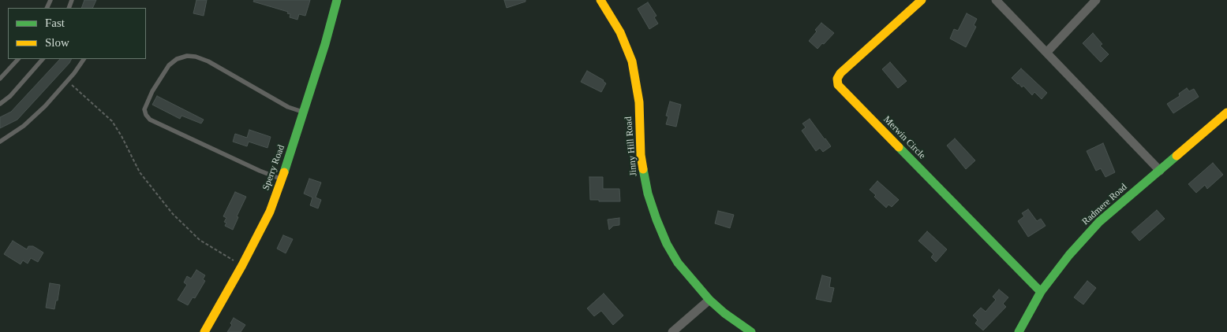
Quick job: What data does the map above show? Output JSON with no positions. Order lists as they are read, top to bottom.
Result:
{
  "streets": {
    "street": [
      "Merwin Circle",
      "Jinny Hill Road",
      "Sperry Road",
      "Radmere Road"
    ]
  },
  "crossings": [
    ["Merwin Circle", "Radmere Road"]
  ],
  "legend": ["Fast", "Slow"]
}
